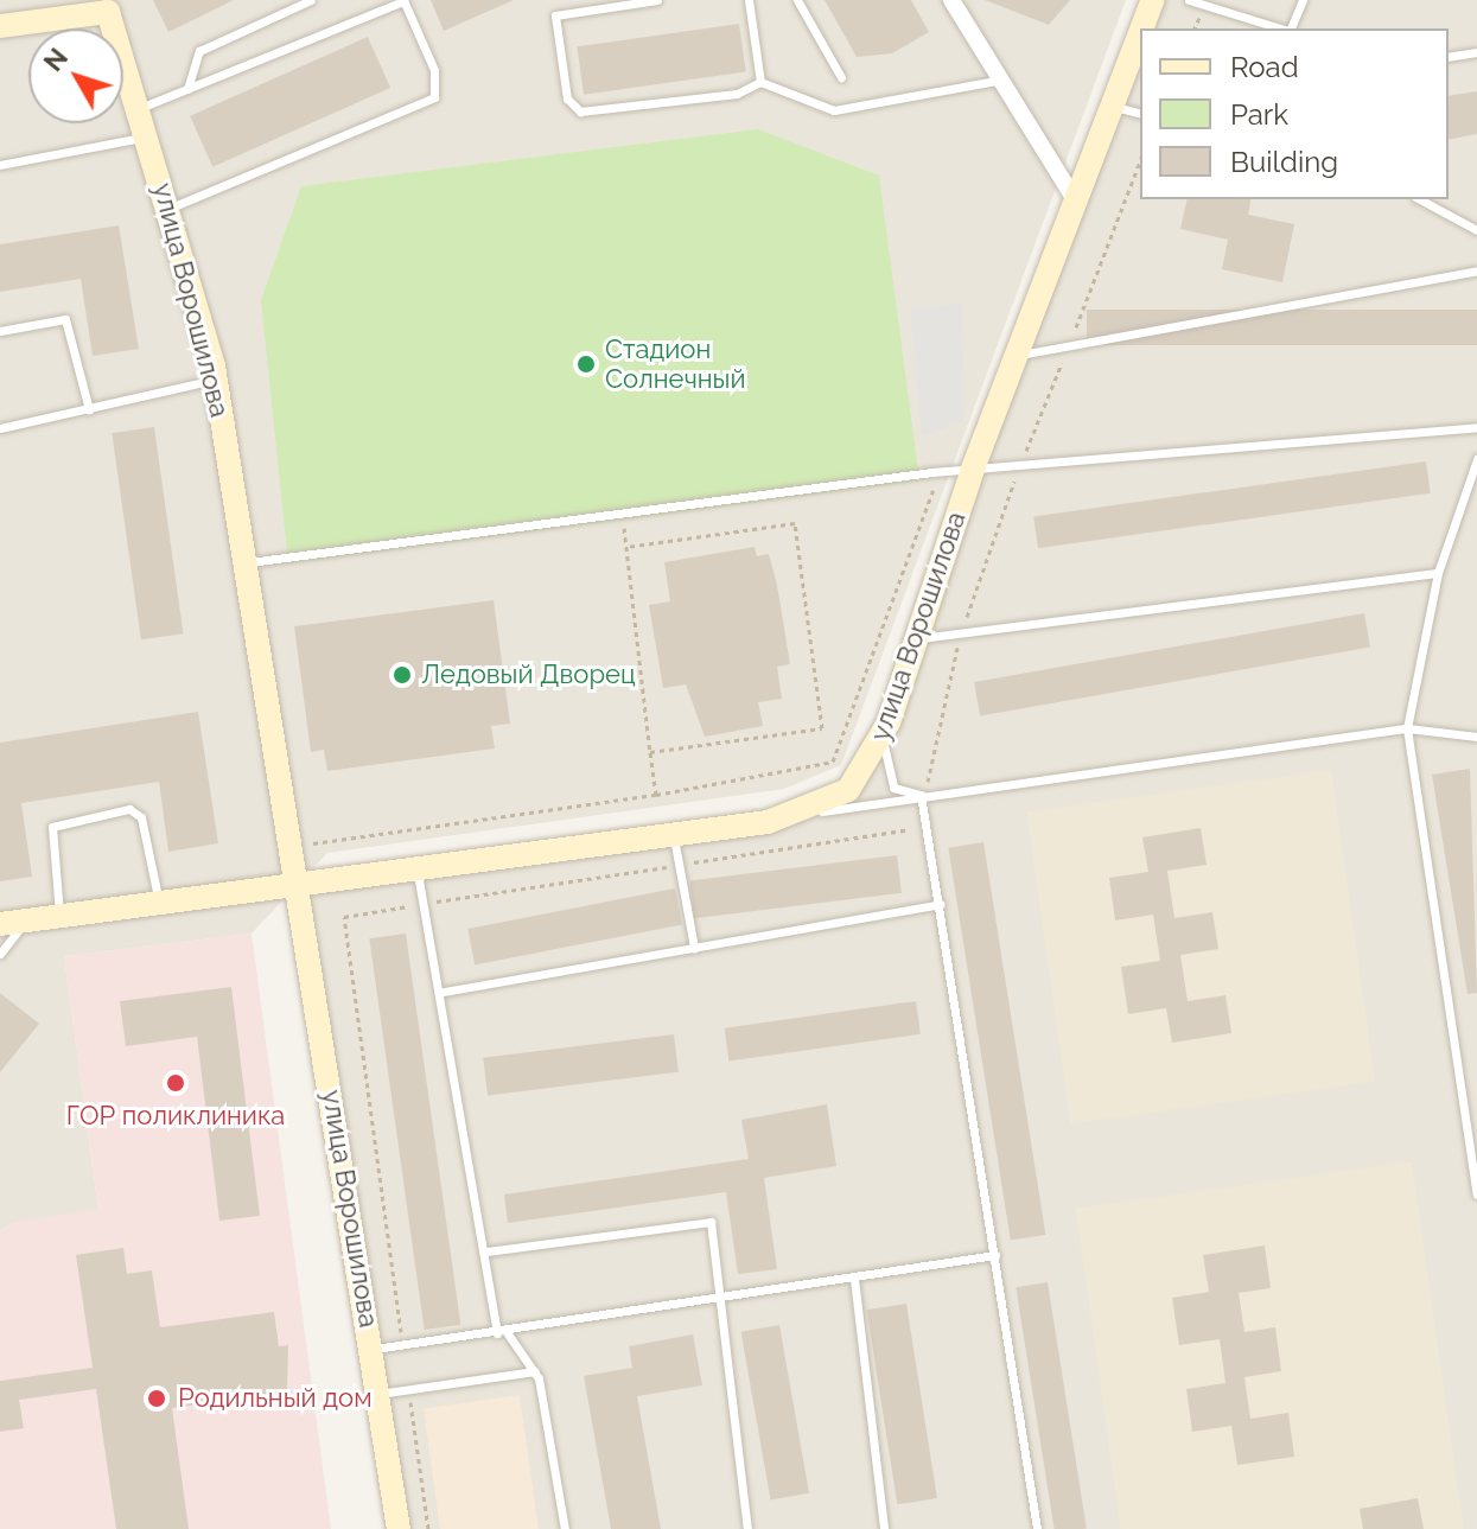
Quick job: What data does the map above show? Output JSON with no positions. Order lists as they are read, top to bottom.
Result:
{
  "streets": {
    "main road": ["улица Ворошилова"]
  },
  "places": [
    "Стадион Солнечный",
    "Ледовый Дворец",
    "ГОР поликлиника",
    "Родильный дом"
  ],
  "legend": ["Road", "Park", "Building"],
  "north": "top left"
}
